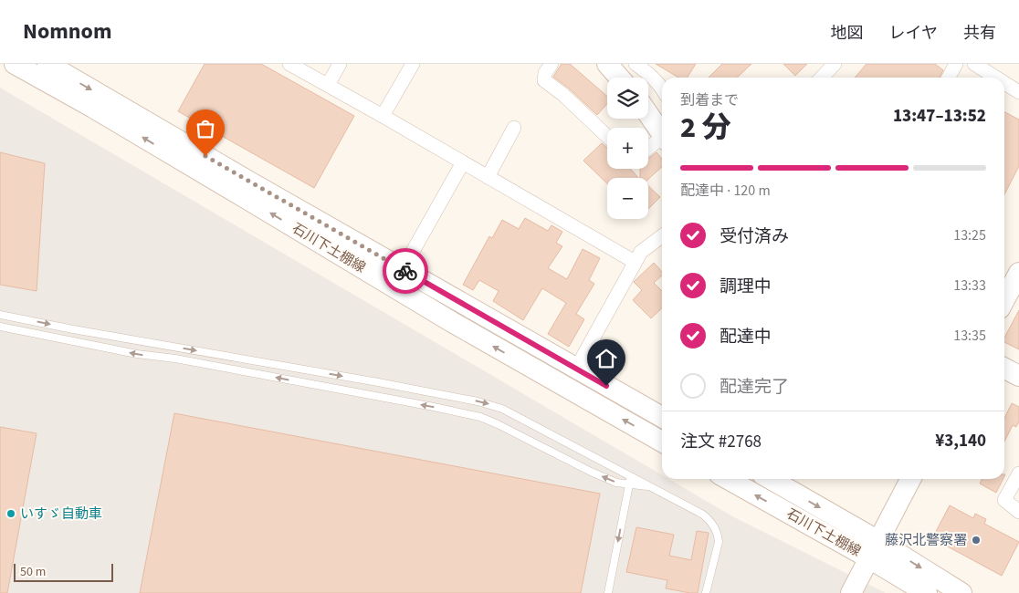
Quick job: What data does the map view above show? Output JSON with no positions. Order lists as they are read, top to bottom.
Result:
{
  "streets": {
    "street": ["石川下土棚線"]
  },
  "places": ["いすゞ自動車", "藤沢北警察署"],
  "scale_bar": "50 m",
  "page": {
    "header": "Nomnom",
    "nav": ["地図", "レイヤ", "共有"],
    "map_buttons": ["+", "−"],
    "heading": ["2 分", "到着まで", "13:47–13:52"],
    "panel": ["注文 #2768", "¥3,140"],
    "bar": "配達中 · 120 m",
    "list": [
      ["受付済み", "13:25"],
      ["調理中", "13:33"],
      ["配達中", "13:35"],
      "配達完了"
    ],
    "scale": "50 m"
  }
}
